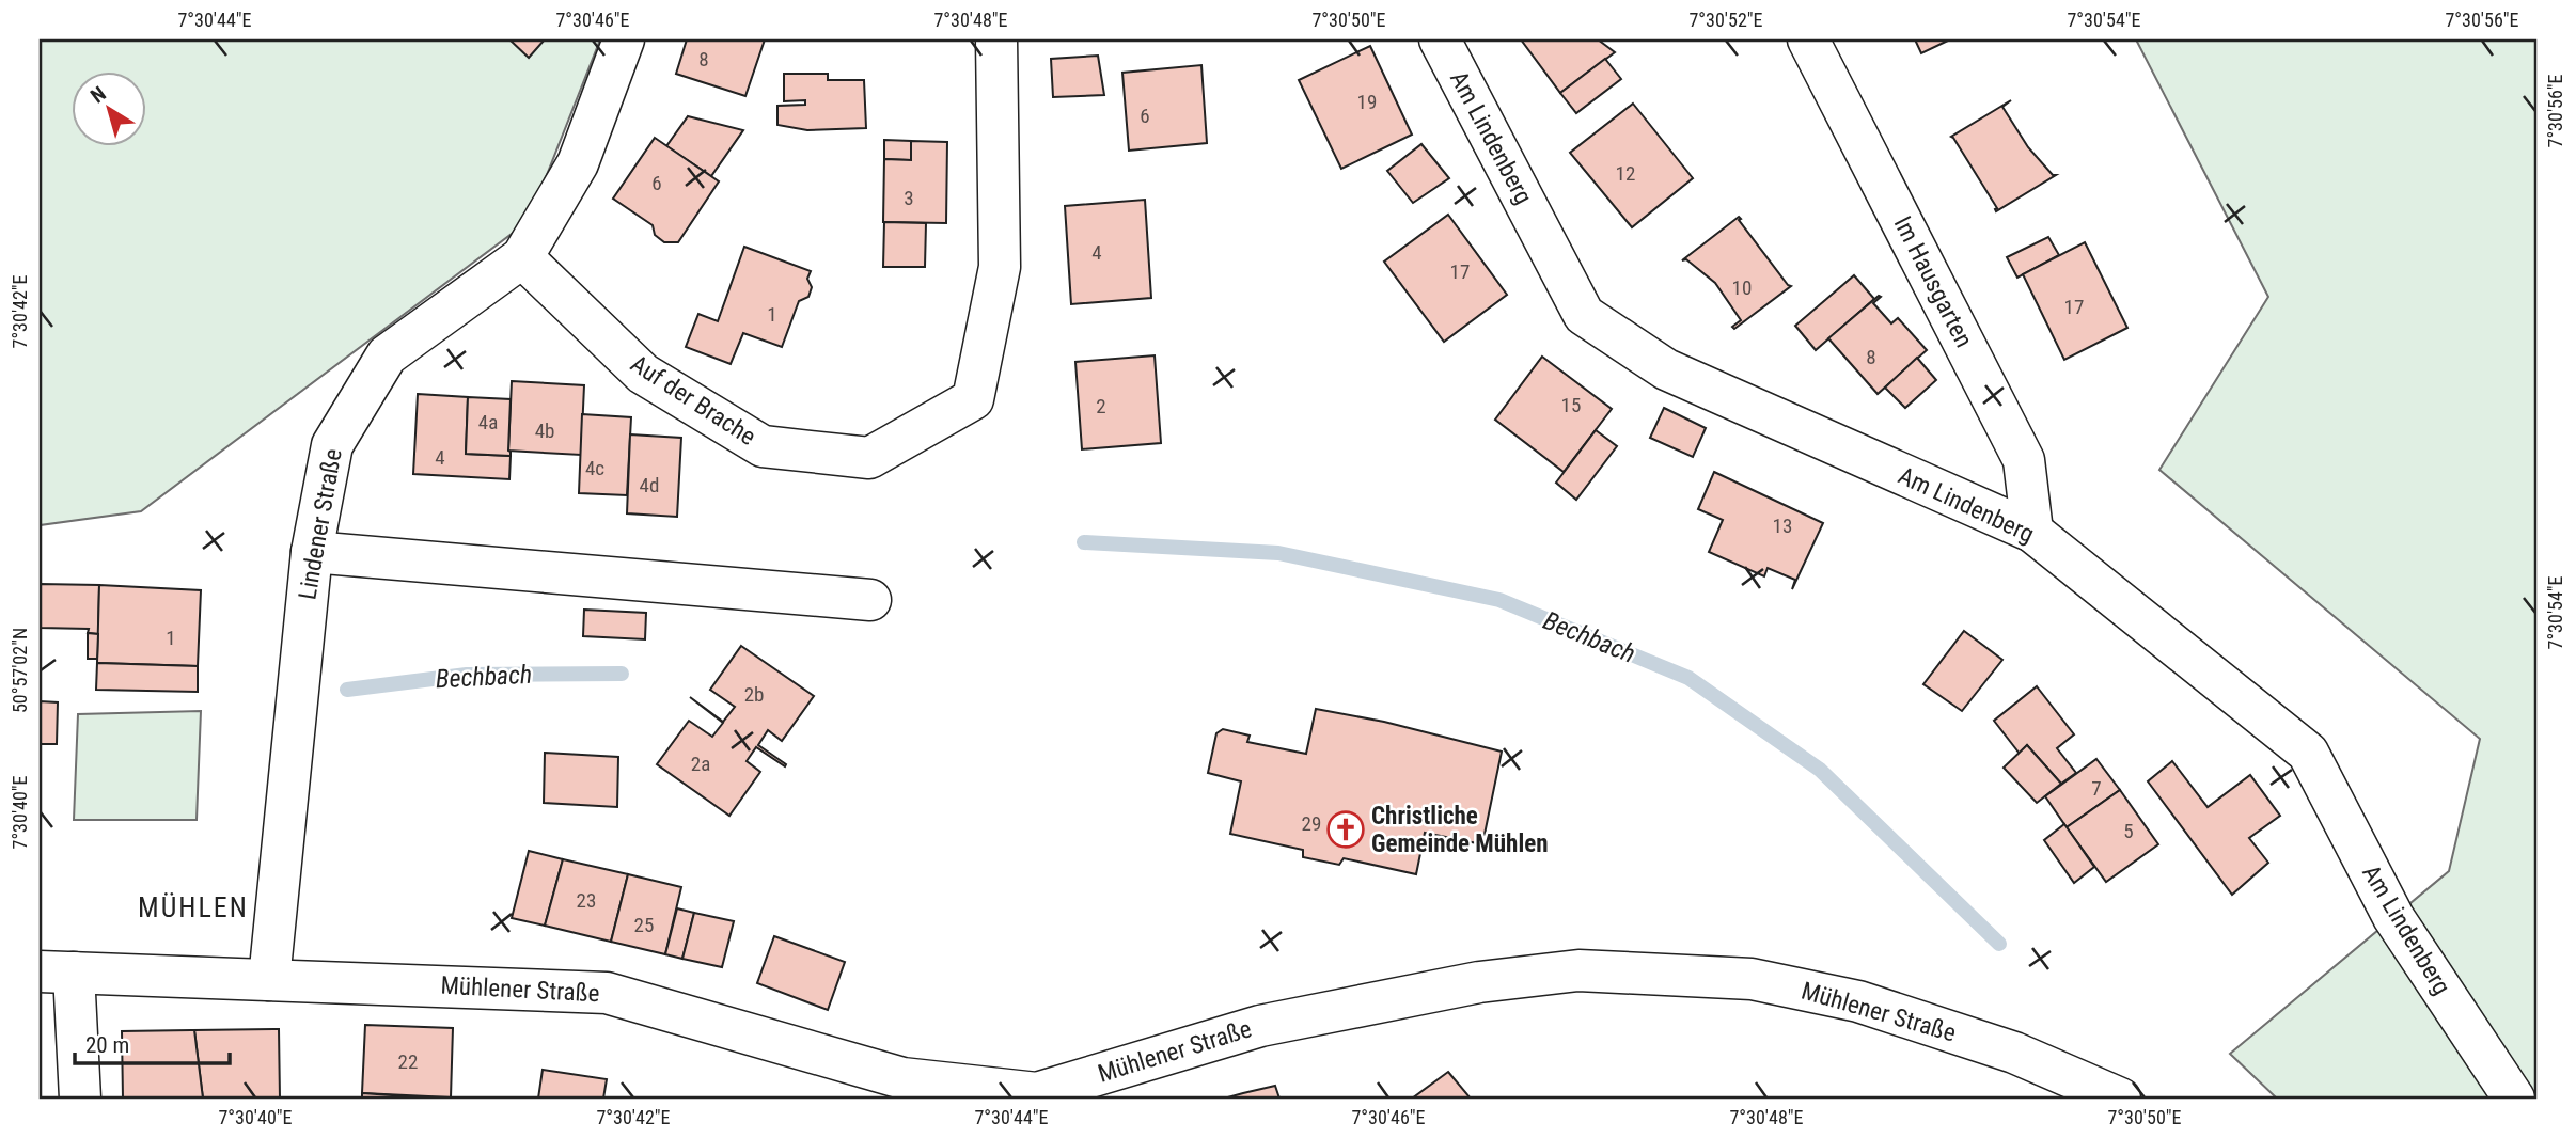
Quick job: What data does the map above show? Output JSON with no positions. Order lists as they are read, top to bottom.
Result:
{
  "streets": {
    "street": [
      "Am Lindenberg",
      "Im Hausgarten",
      "Auf der Brache",
      "Lindener Straße",
      "Mühlener Straße"
    ]
  },
  "crossings": [
    ["Am Lindenberg", "Im Hausgarten"],
    ["Auf der Brache", "Lindener Straße"],
    ["Lindener Straße", "Mühlener Straße"]
  ],
  "districts": ["MÜHLEN"],
  "water": ["Bechbach"],
  "places": {
    "church": ["Christliche Gemeinde Mühlen"]
  },
  "house_numbers": [
    "8",
    "19",
    "6",
    "12",
    "6",
    "3",
    "4",
    "17",
    "10",
    "17",
    "1",
    "8",
    "15",
    "2",
    "4a",
    "4b",
    "4",
    "4c",
    "4d",
    "13",
    "1",
    "2b",
    "2a",
    "7",
    "29",
    "5",
    "23",
    "25",
    "22"
  ],
  "scale_bar": "20 m",
  "north": "top left",
  "coordinates": [
    "7°30'44\"E",
    "7°30'46\"E",
    "7°30'48\"E",
    "7°30'50\"E",
    "7°30'52\"E",
    "7°30'54\"E",
    "7°30'56\"E",
    "7°30'42\"E",
    "50°57'02\"N",
    "7°30'40\"E"
  ]
}
